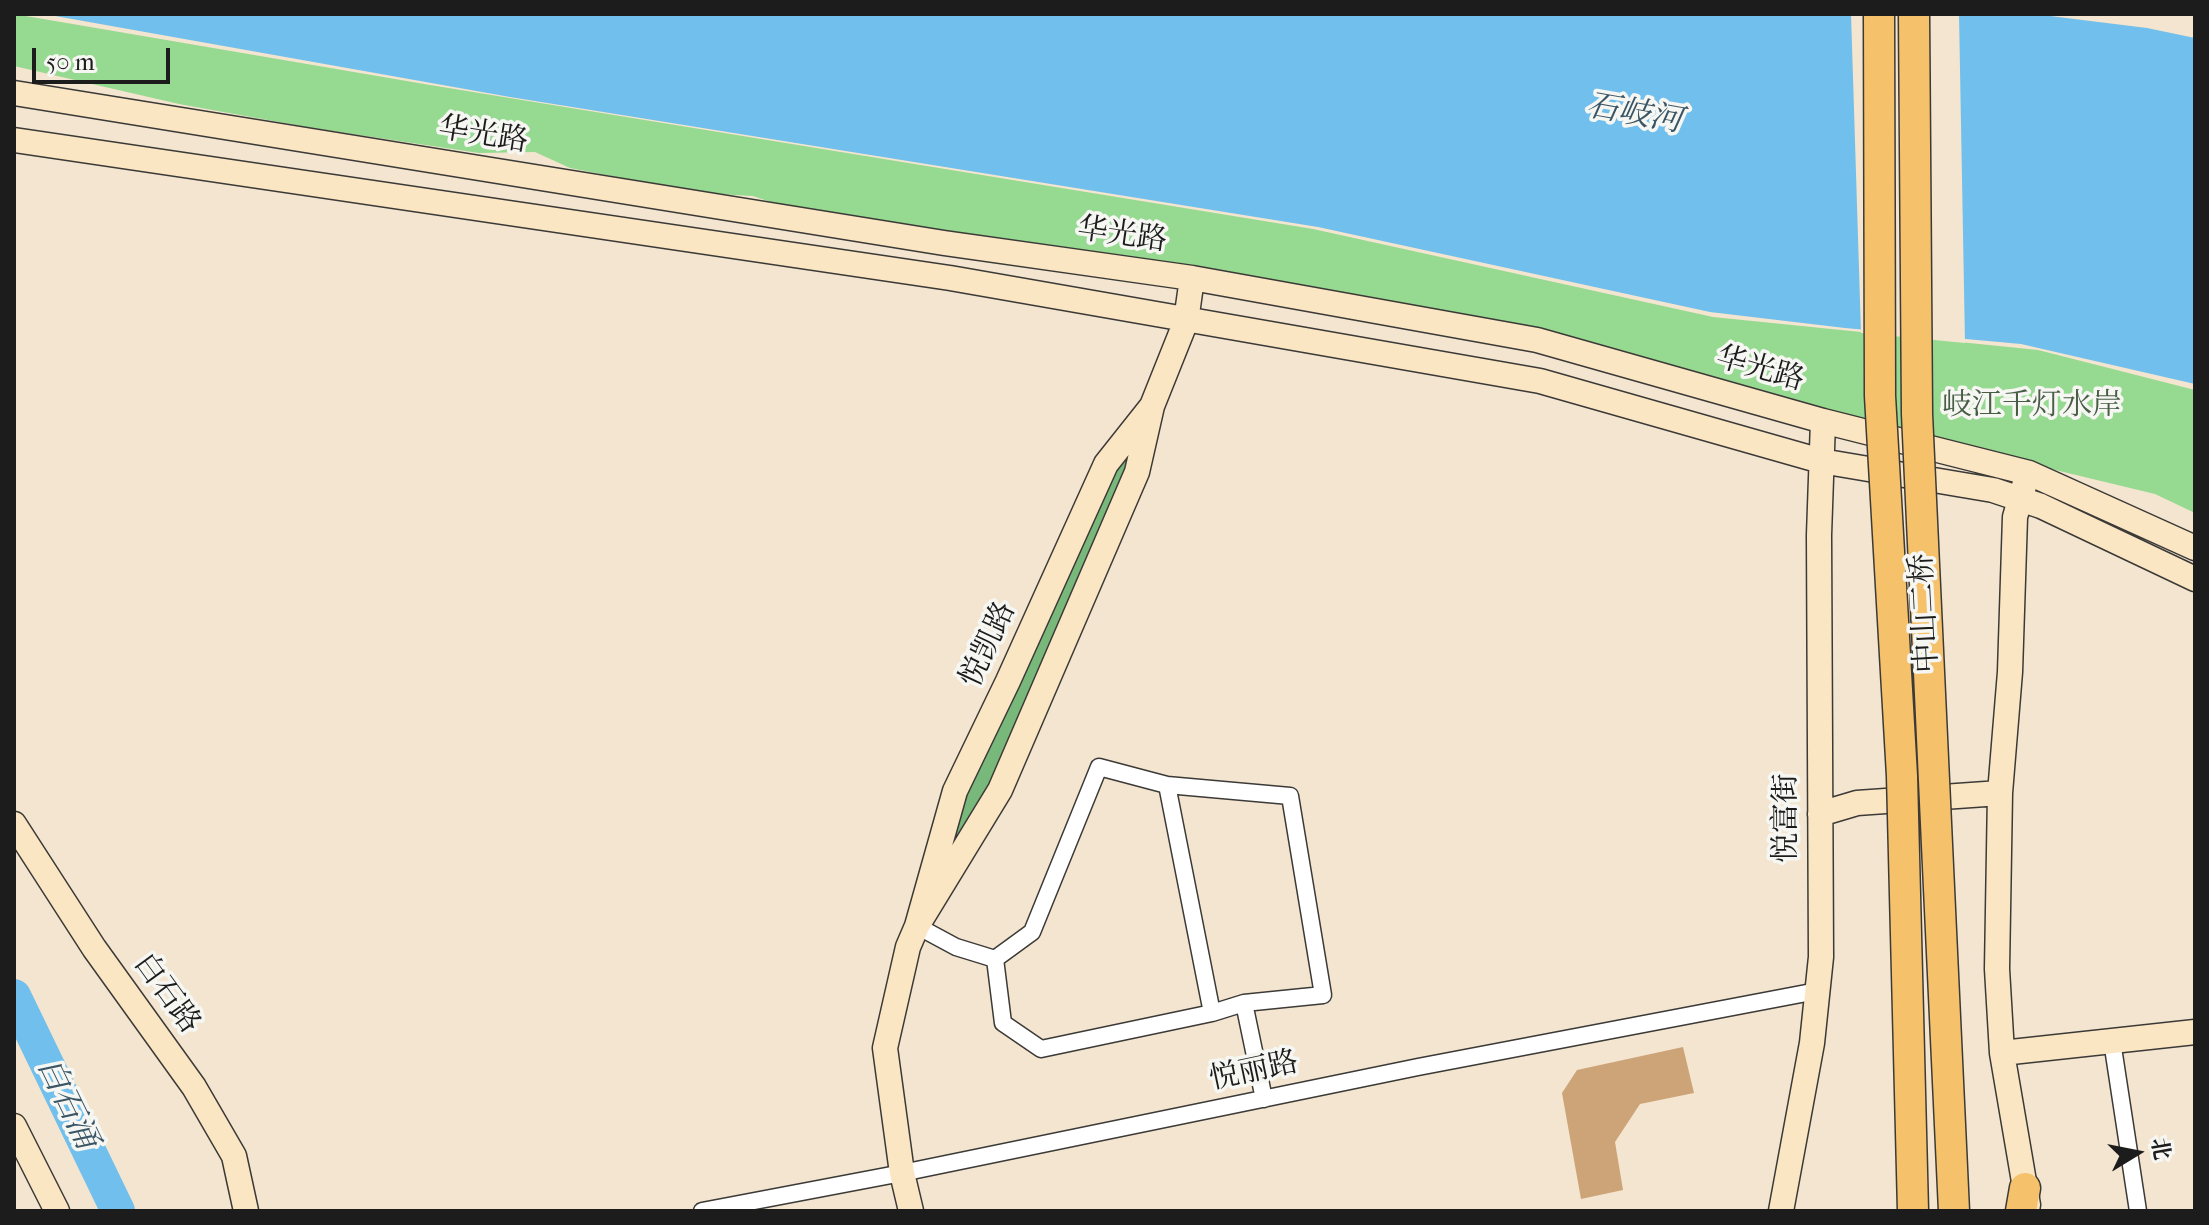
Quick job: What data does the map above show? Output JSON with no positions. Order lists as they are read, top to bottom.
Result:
{
  "streets": {
    "highway": ["中山二桥"],
    "main road": [
      "华光路",
      "悦凯路",
      "悦富街",
      "白石路"
    ],
    "street": ["悦丽路"]
  },
  "crossings": [
    ["华光路", "悦凯路"],
    ["华光路", "悦富街"],
    ["悦凯路", "悦丽路"],
    ["悦富街", "悦丽路"]
  ],
  "water": ["石岐河", "白石涌"],
  "parks": ["岐江千灯水岸"],
  "scale_bar": "50 m",
  "north": "right"
}
